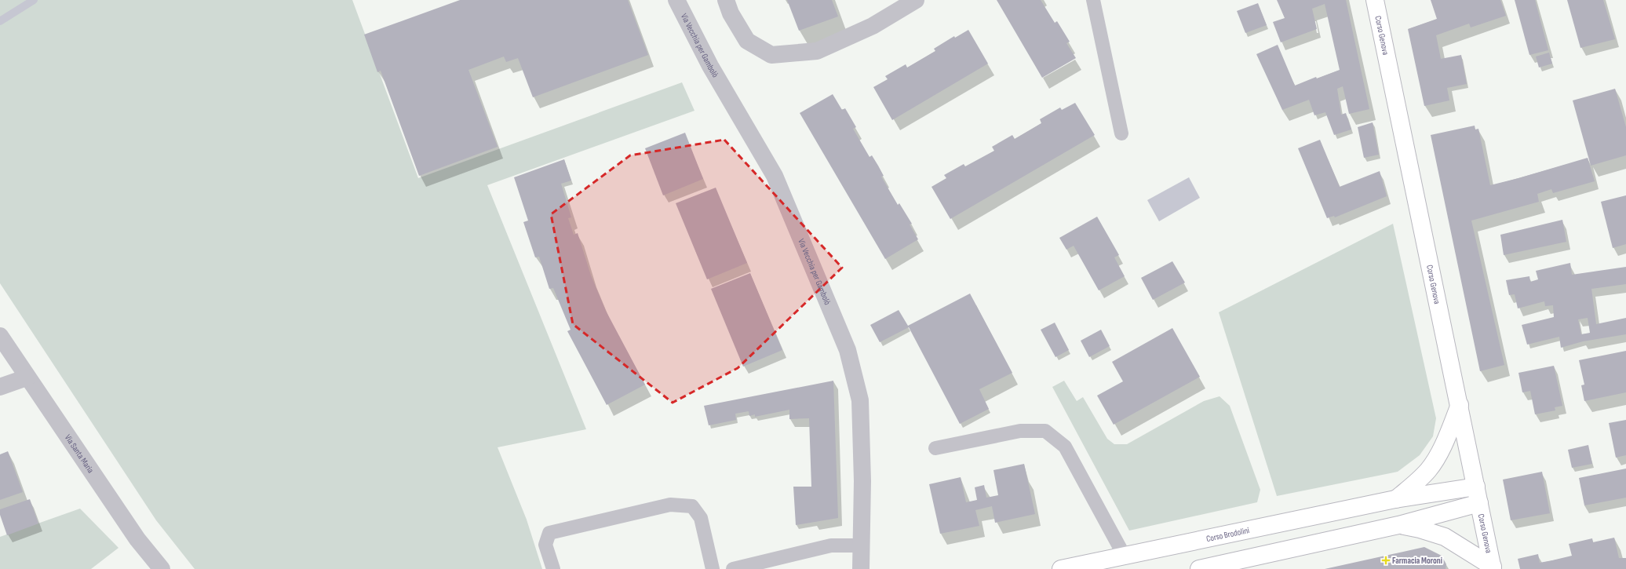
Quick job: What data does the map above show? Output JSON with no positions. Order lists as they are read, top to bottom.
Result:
{
  "streets": {
    "main road": ["Corso Genova", "Corso Brodolini"],
    "street": ["Via Vecchia per Gambolò", "Via Santa Maria"]
  },
  "crossings": [
    ["Corso Genova", "Corso Brodolini"]
  ],
  "places": {
    "health": ["Farmacia Moroni"]
  }
}
